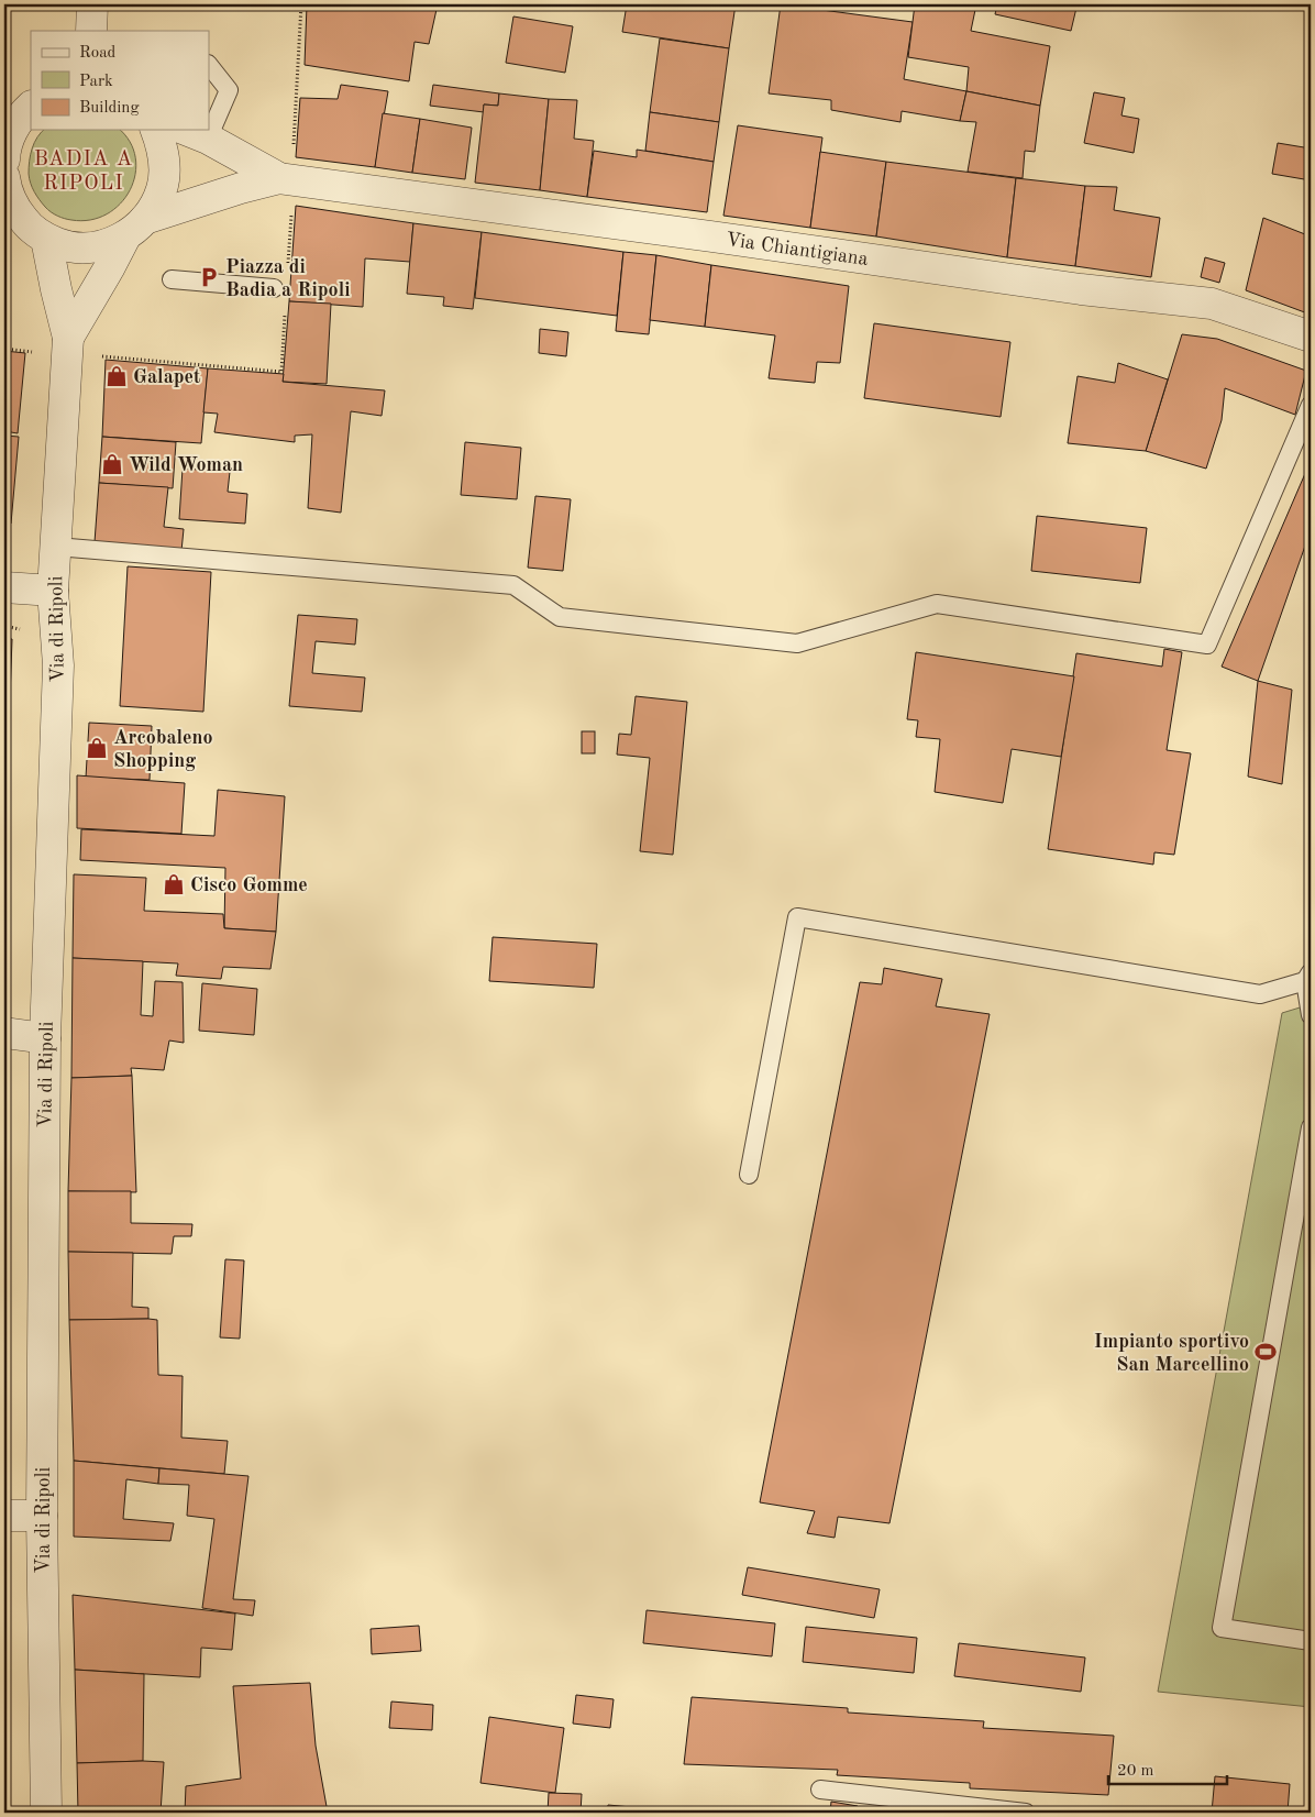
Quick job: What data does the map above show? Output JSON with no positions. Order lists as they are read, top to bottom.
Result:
{
  "streets": {
    "street": ["Via Chiantigiana", "Via di Ripoli"]
  },
  "crossings": [
    ["Via Chiantigiana", "Via di Ripoli"]
  ],
  "districts": ["BADIA A RIPOLI"],
  "places": {
    "parking": ["Piazza di Badia a Ripoli"],
    "shop": [
      "Galapet",
      "Wild Woman",
      "Arcobaleno Shopping",
      "Cisco Gomme"
    ],
    "sports": ["Impianto sportivo San Marcellino"]
  },
  "legend": ["Road", "Park", "Building"],
  "scale_bar": "20 m"
}
